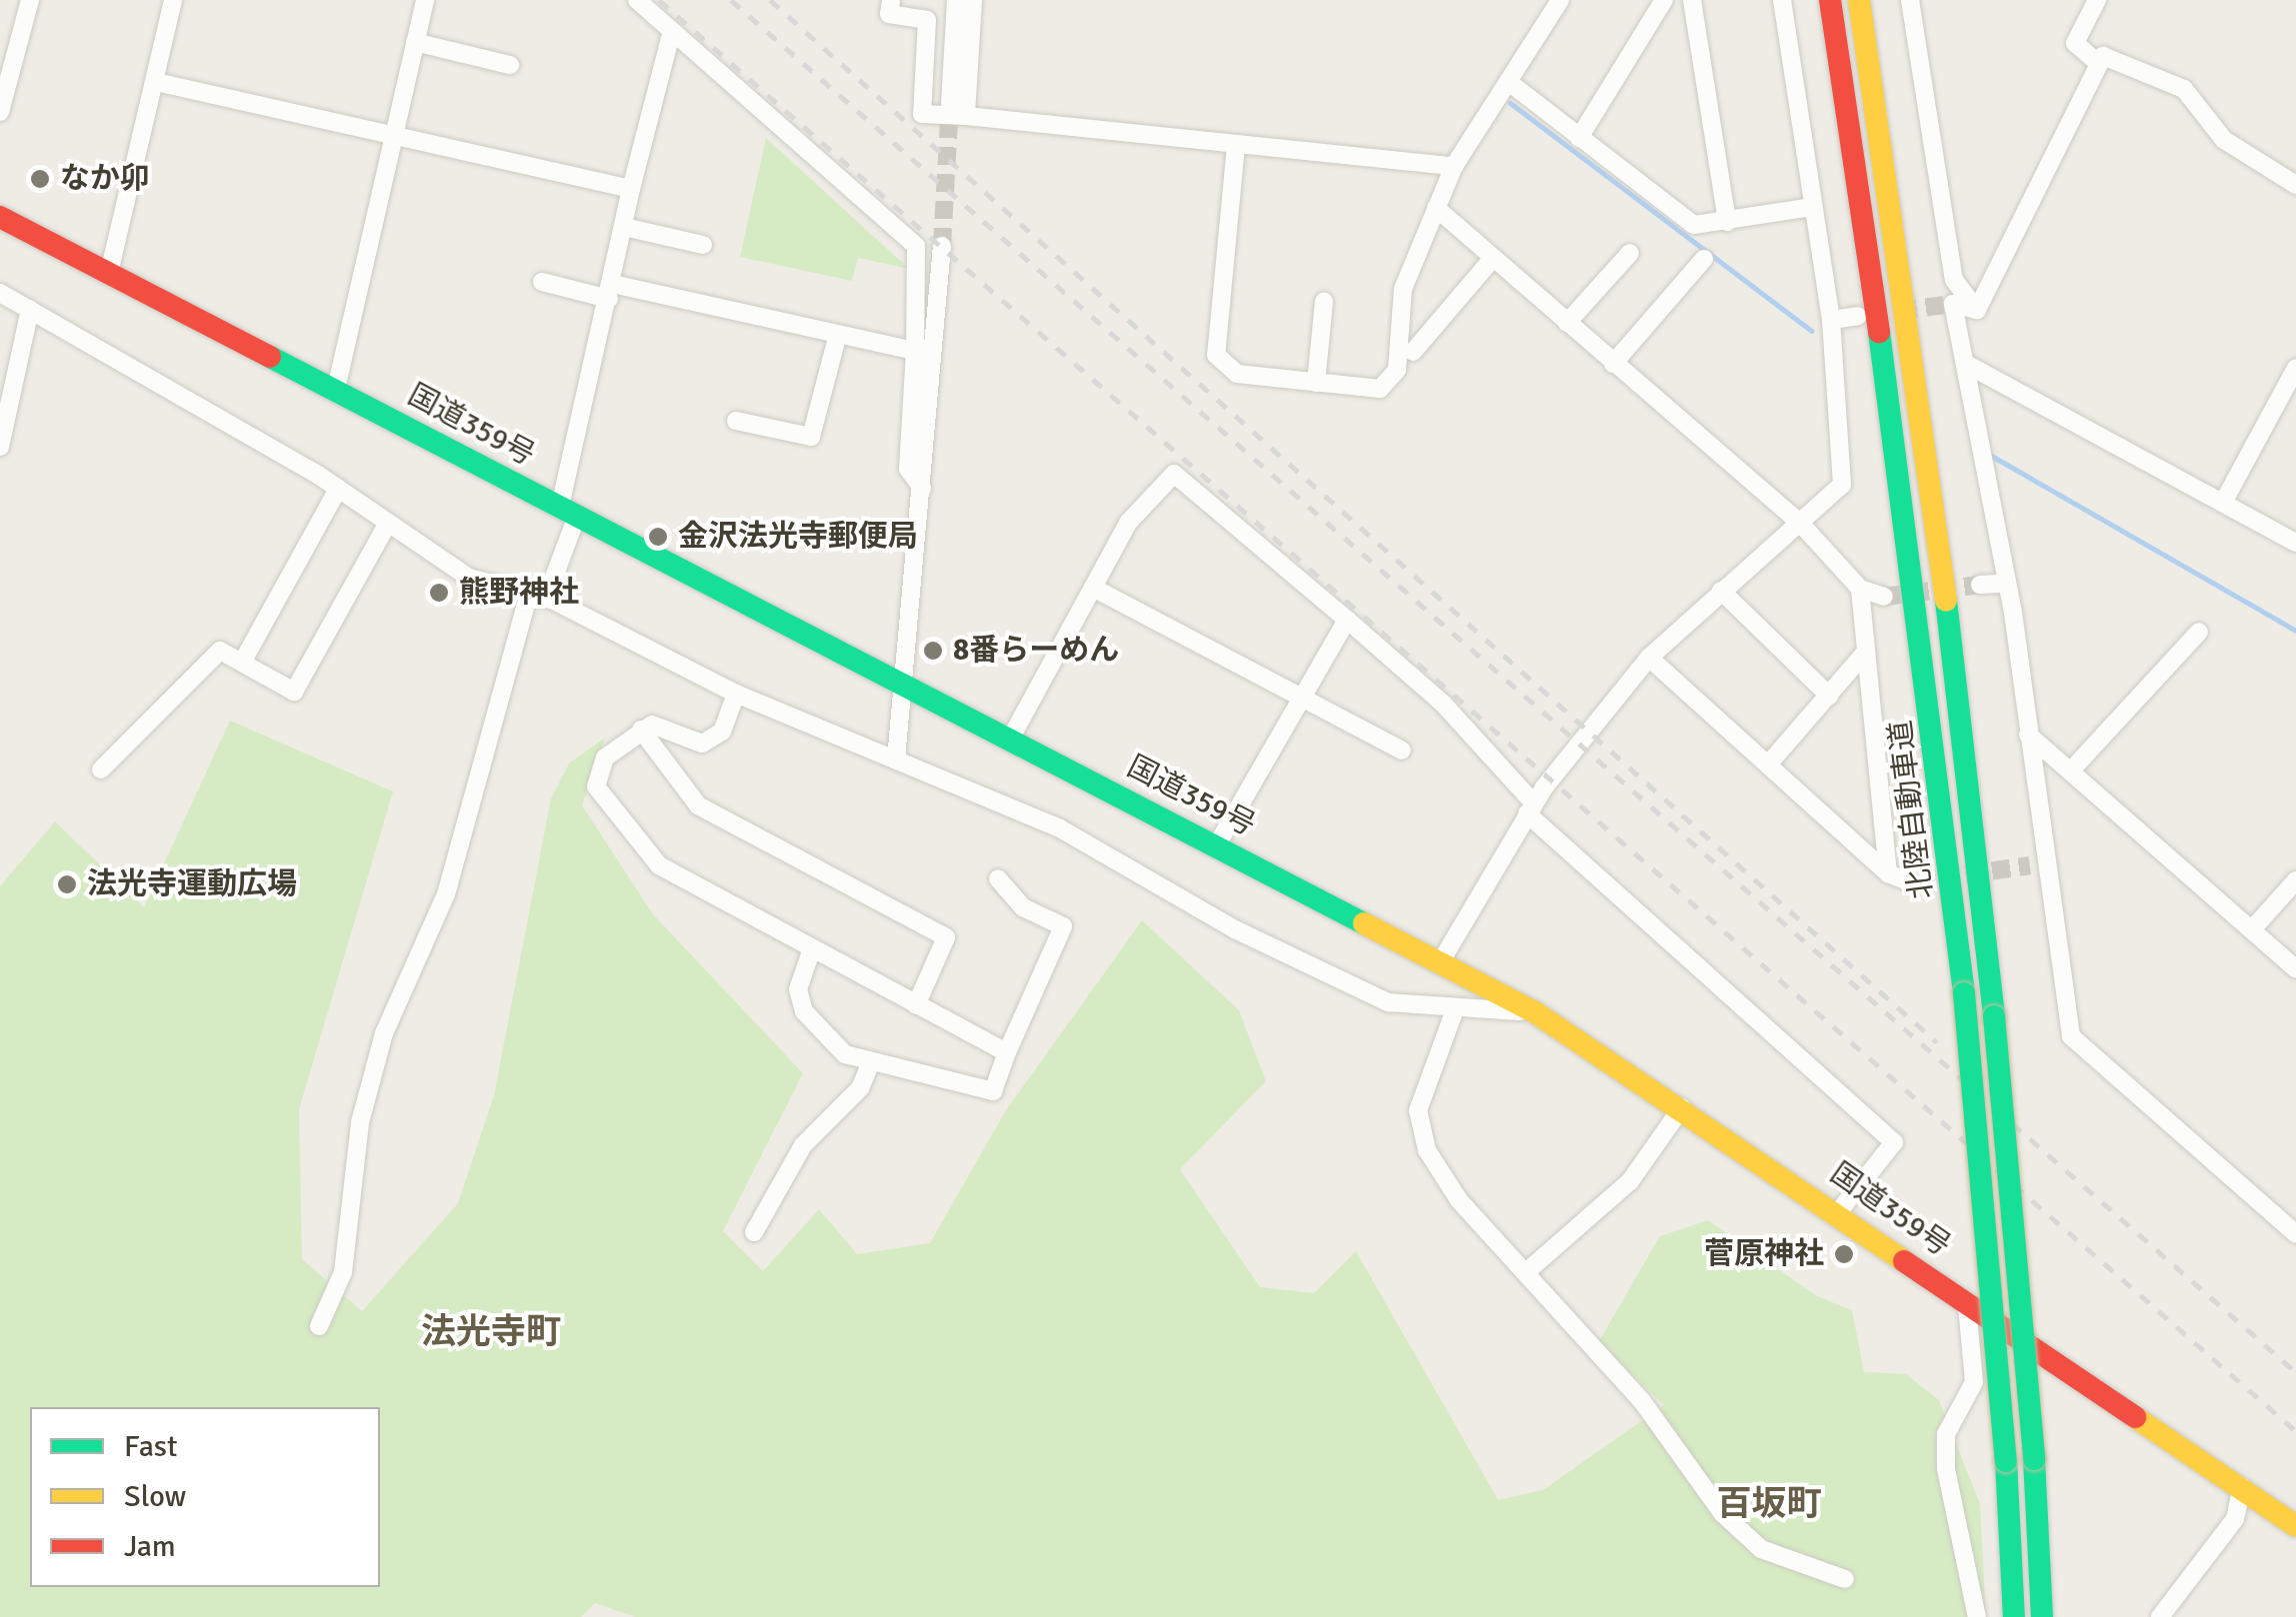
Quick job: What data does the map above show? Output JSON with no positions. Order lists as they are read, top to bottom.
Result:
{
  "streets": {
    "highway": ["国道359号", "北陸自動車道"]
  },
  "districts": ["法光寺町", "百坂町"],
  "places": [
    "なか卯",
    "金沢法光寺郵便局",
    "熊野神社",
    "8番らーめん",
    "法光寺運動広場",
    "菅原神社"
  ],
  "legend": ["Fast", "Slow", "Jam"]
}
